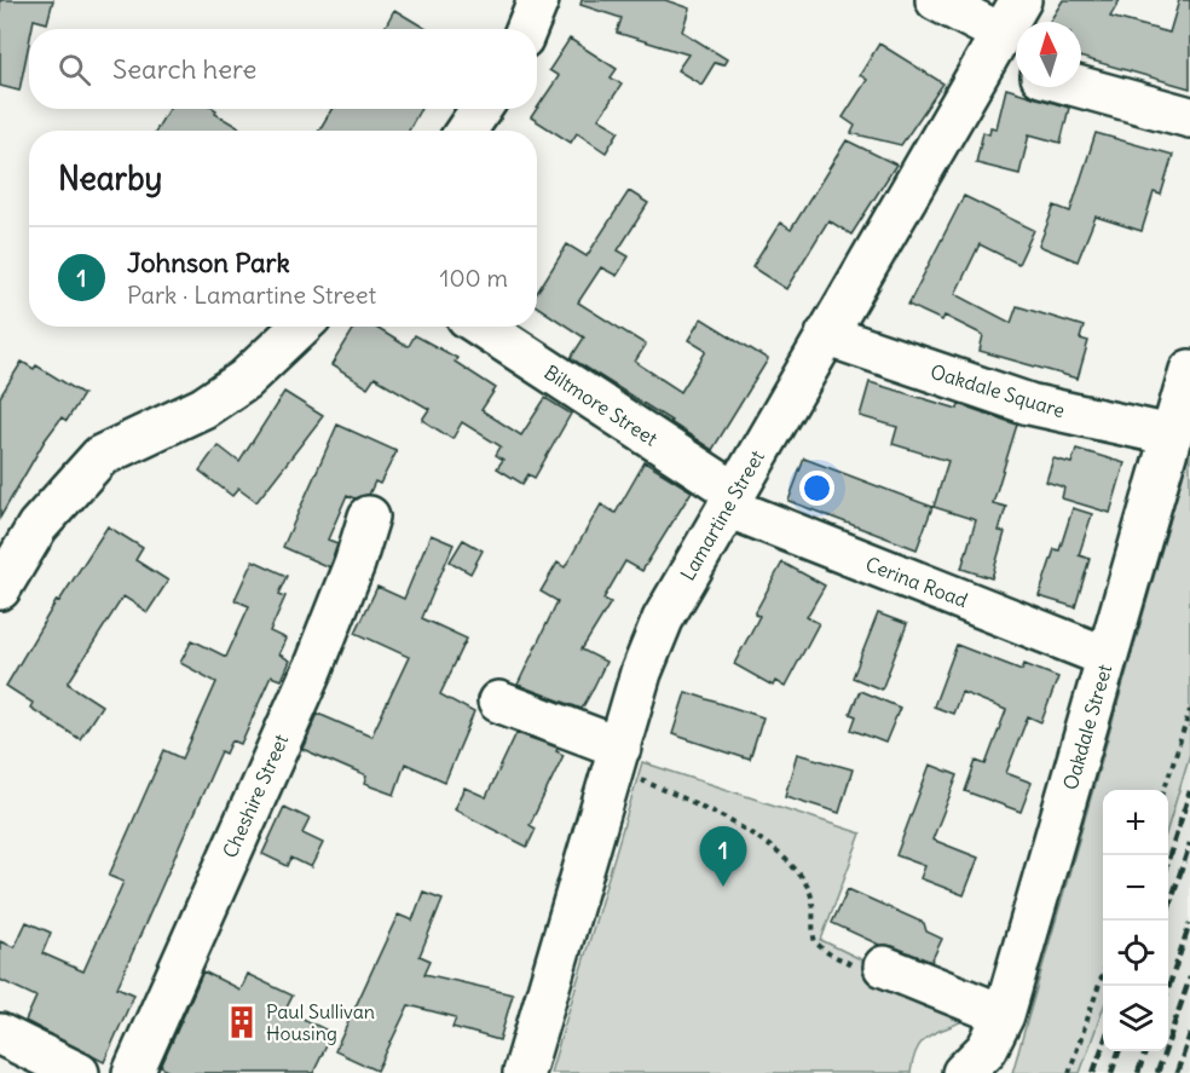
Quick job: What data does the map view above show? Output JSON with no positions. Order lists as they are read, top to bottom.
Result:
{
  "streets": {
    "street": [
      "Oakdale Square",
      "Biltmore Street",
      "Lamartine Street",
      "Cerina Road",
      "Oakdale Street",
      "Cheshire Street"
    ]
  },
  "crossings": [
    ["Oakdale Square", "Lamartine Street"],
    ["Oakdale Square", "Oakdale Street"],
    ["Biltmore Street", "Lamartine Street"],
    ["Biltmore Street", "Cerina Road"],
    ["Lamartine Street", "Cerina Road"],
    ["Cerina Road", "Oakdale Street"]
  ],
  "places": {
    "building": ["Paul Sullivan Housing"]
  },
  "north": "top",
  "page": {
    "search": "Search here",
    "heading": "Nearby",
    "list": [
      {
        "mark": "1",
        "name": "Johnson Park",
        "note": "Park · Lamartine Street",
        "value": "100 m"
      }
    ],
    "map_buttons": ["+", "−"],
    "pins": "1"
  }
}
